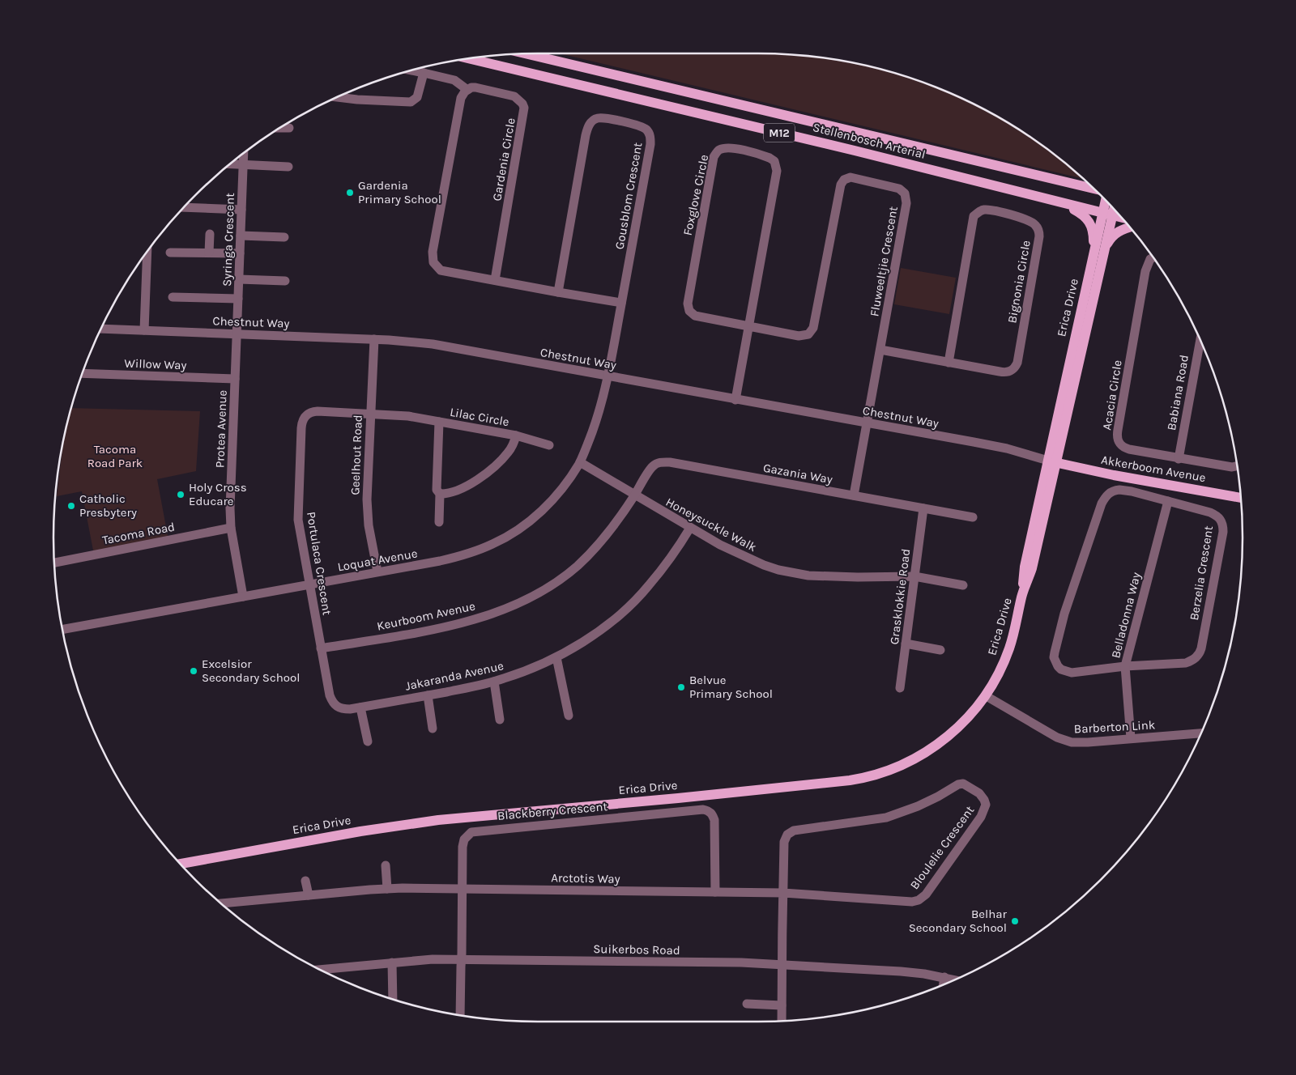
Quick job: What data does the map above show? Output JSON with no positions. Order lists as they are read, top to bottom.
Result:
{
  "streets": {
    "main road": [
      "M12",
      "Stellenbosch Arterial",
      "Erica Drive",
      "Akkerboom Avenue"
    ],
    "street": [
      "Gardenia Circle",
      "Foxglove Circle",
      "Gousblom Crescent",
      "Syringa Crescent",
      "Fluweeltjie Crescent",
      "Bignonia Circle",
      "Chestnut Way",
      "Willow Way",
      "Babiana Road",
      "Acacia Circle",
      "Lilac Circle",
      "Protea Avenue",
      "Geelhout Road",
      "Gazania Way",
      "Honeysuckle Walk",
      "Tacoma Road",
      "Loquat Avenue",
      "Portulaca Crescent",
      "Berzelia Crescent",
      "Grasklokkie Road",
      "Belladonna Way",
      "Keurboom Avenue",
      "Jakaranda Avenue",
      "Barberton Link",
      "Blackberry Crescent",
      "Bloulelie Crescent",
      "Arctotis Way",
      "Suikerbos Road"
    ]
  },
  "crossings": [
    ["Stellenbosch Arterial", "Erica Drive"],
    ["Foxglove Circle", "Fluweeltjie Crescent"],
    ["Foxglove Circle", "Chestnut Way"],
    ["Gousblom Crescent", "Chestnut Way"],
    ["Gousblom Crescent", "Loquat Avenue"],
    ["Syringa Crescent", "Chestnut Way"],
    ["Syringa Crescent", "Protea Avenue"],
    ["Fluweeltjie Crescent", "Bignonia Circle"],
    ["Fluweeltjie Crescent", "Chestnut Way"],
    ["Fluweeltjie Crescent", "Gazania Way"],
    ["Erica Drive", "Chestnut Way"],
    ["Erica Drive", "Akkerboom Avenue"],
    ["Erica Drive", "Barberton Link"],
    ["Chestnut Way", "Protea Avenue"],
    ["Chestnut Way", "Geelhout Road"],
    ["Chestnut Way", "Akkerboom Avenue"],
    ["Chestnut Way", "Loquat Avenue"],
    ["Willow Way", "Protea Avenue"],
    ["Babiana Road", "Acacia Circle"],
    ["Lilac Circle", "Geelhout Road"],
    ["Lilac Circle", "Portulaca Crescent"],
    ["Protea Avenue", "Tacoma Road"],
    ["Protea Avenue", "Loquat Avenue"],
    ["Geelhout Road", "Loquat Avenue"],
    ["Geelhout Road", "Portulaca Crescent"],
    ["Gazania Way", "Honeysuckle Walk"],
    ["Gazania Way", "Grasklokkie Road"],
    ["Gazania Way", "Keurboom Avenue"],
    ["Honeysuckle Walk", "Loquat Avenue"],
    ["Honeysuckle Walk", "Grasklokkie Road"],
    ["Honeysuckle Walk", "Keurboom Avenue"],
    ["Honeysuckle Walk", "Jakaranda Avenue"],
    ["Loquat Avenue", "Portulaca Crescent"],
    ["Portulaca Crescent", "Keurboom Avenue"],
    ["Portulaca Crescent", "Jakaranda Avenue"],
    ["Berzelia Crescent", "Belladonna Way"],
    ["Belladonna Way", "Barberton Link"],
    ["Blackberry Crescent", "Arctotis Way"],
    ["Bloulelie Crescent", "Arctotis Way"],
    ["Bloulelie Crescent", "Suikerbos Road"]
  ],
  "parks": ["Tacoma Road Park"],
  "places": [
    "Gardenia Primary School",
    "Holy Cross Educare",
    "Catholic Presbytery",
    "Excelsior Secondary School",
    "Belvue Primary School",
    "Belhar Secondary School"
  ]
}
